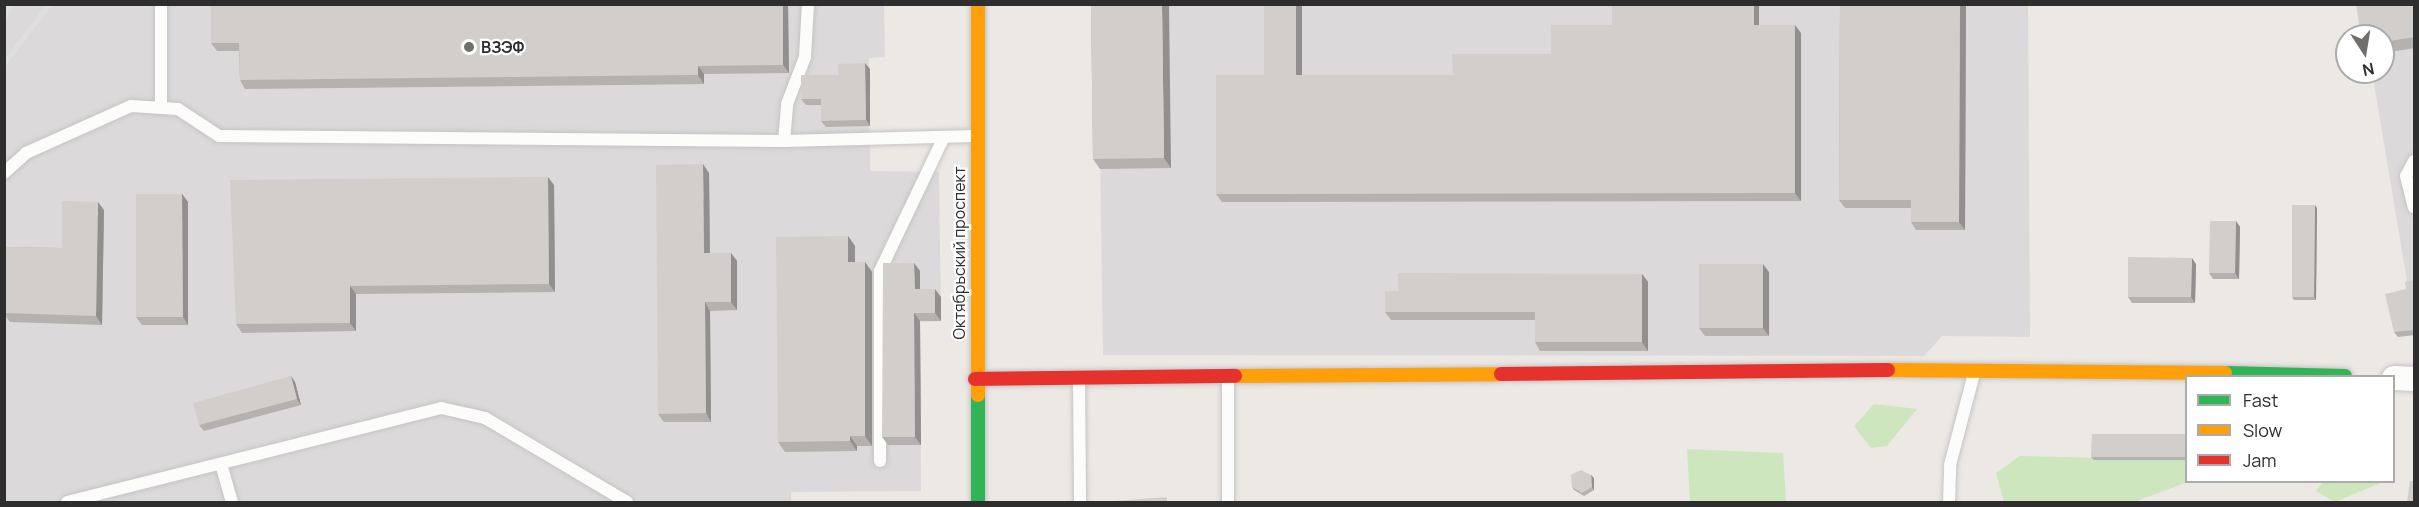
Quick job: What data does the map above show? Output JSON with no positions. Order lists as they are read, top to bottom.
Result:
{
  "streets": {
    "street": ["Октябрьский проспект"]
  },
  "places": ["ВЗЭФ"],
  "legend": ["Fast", "Slow", "Jam"],
  "north": "bottom"
}
